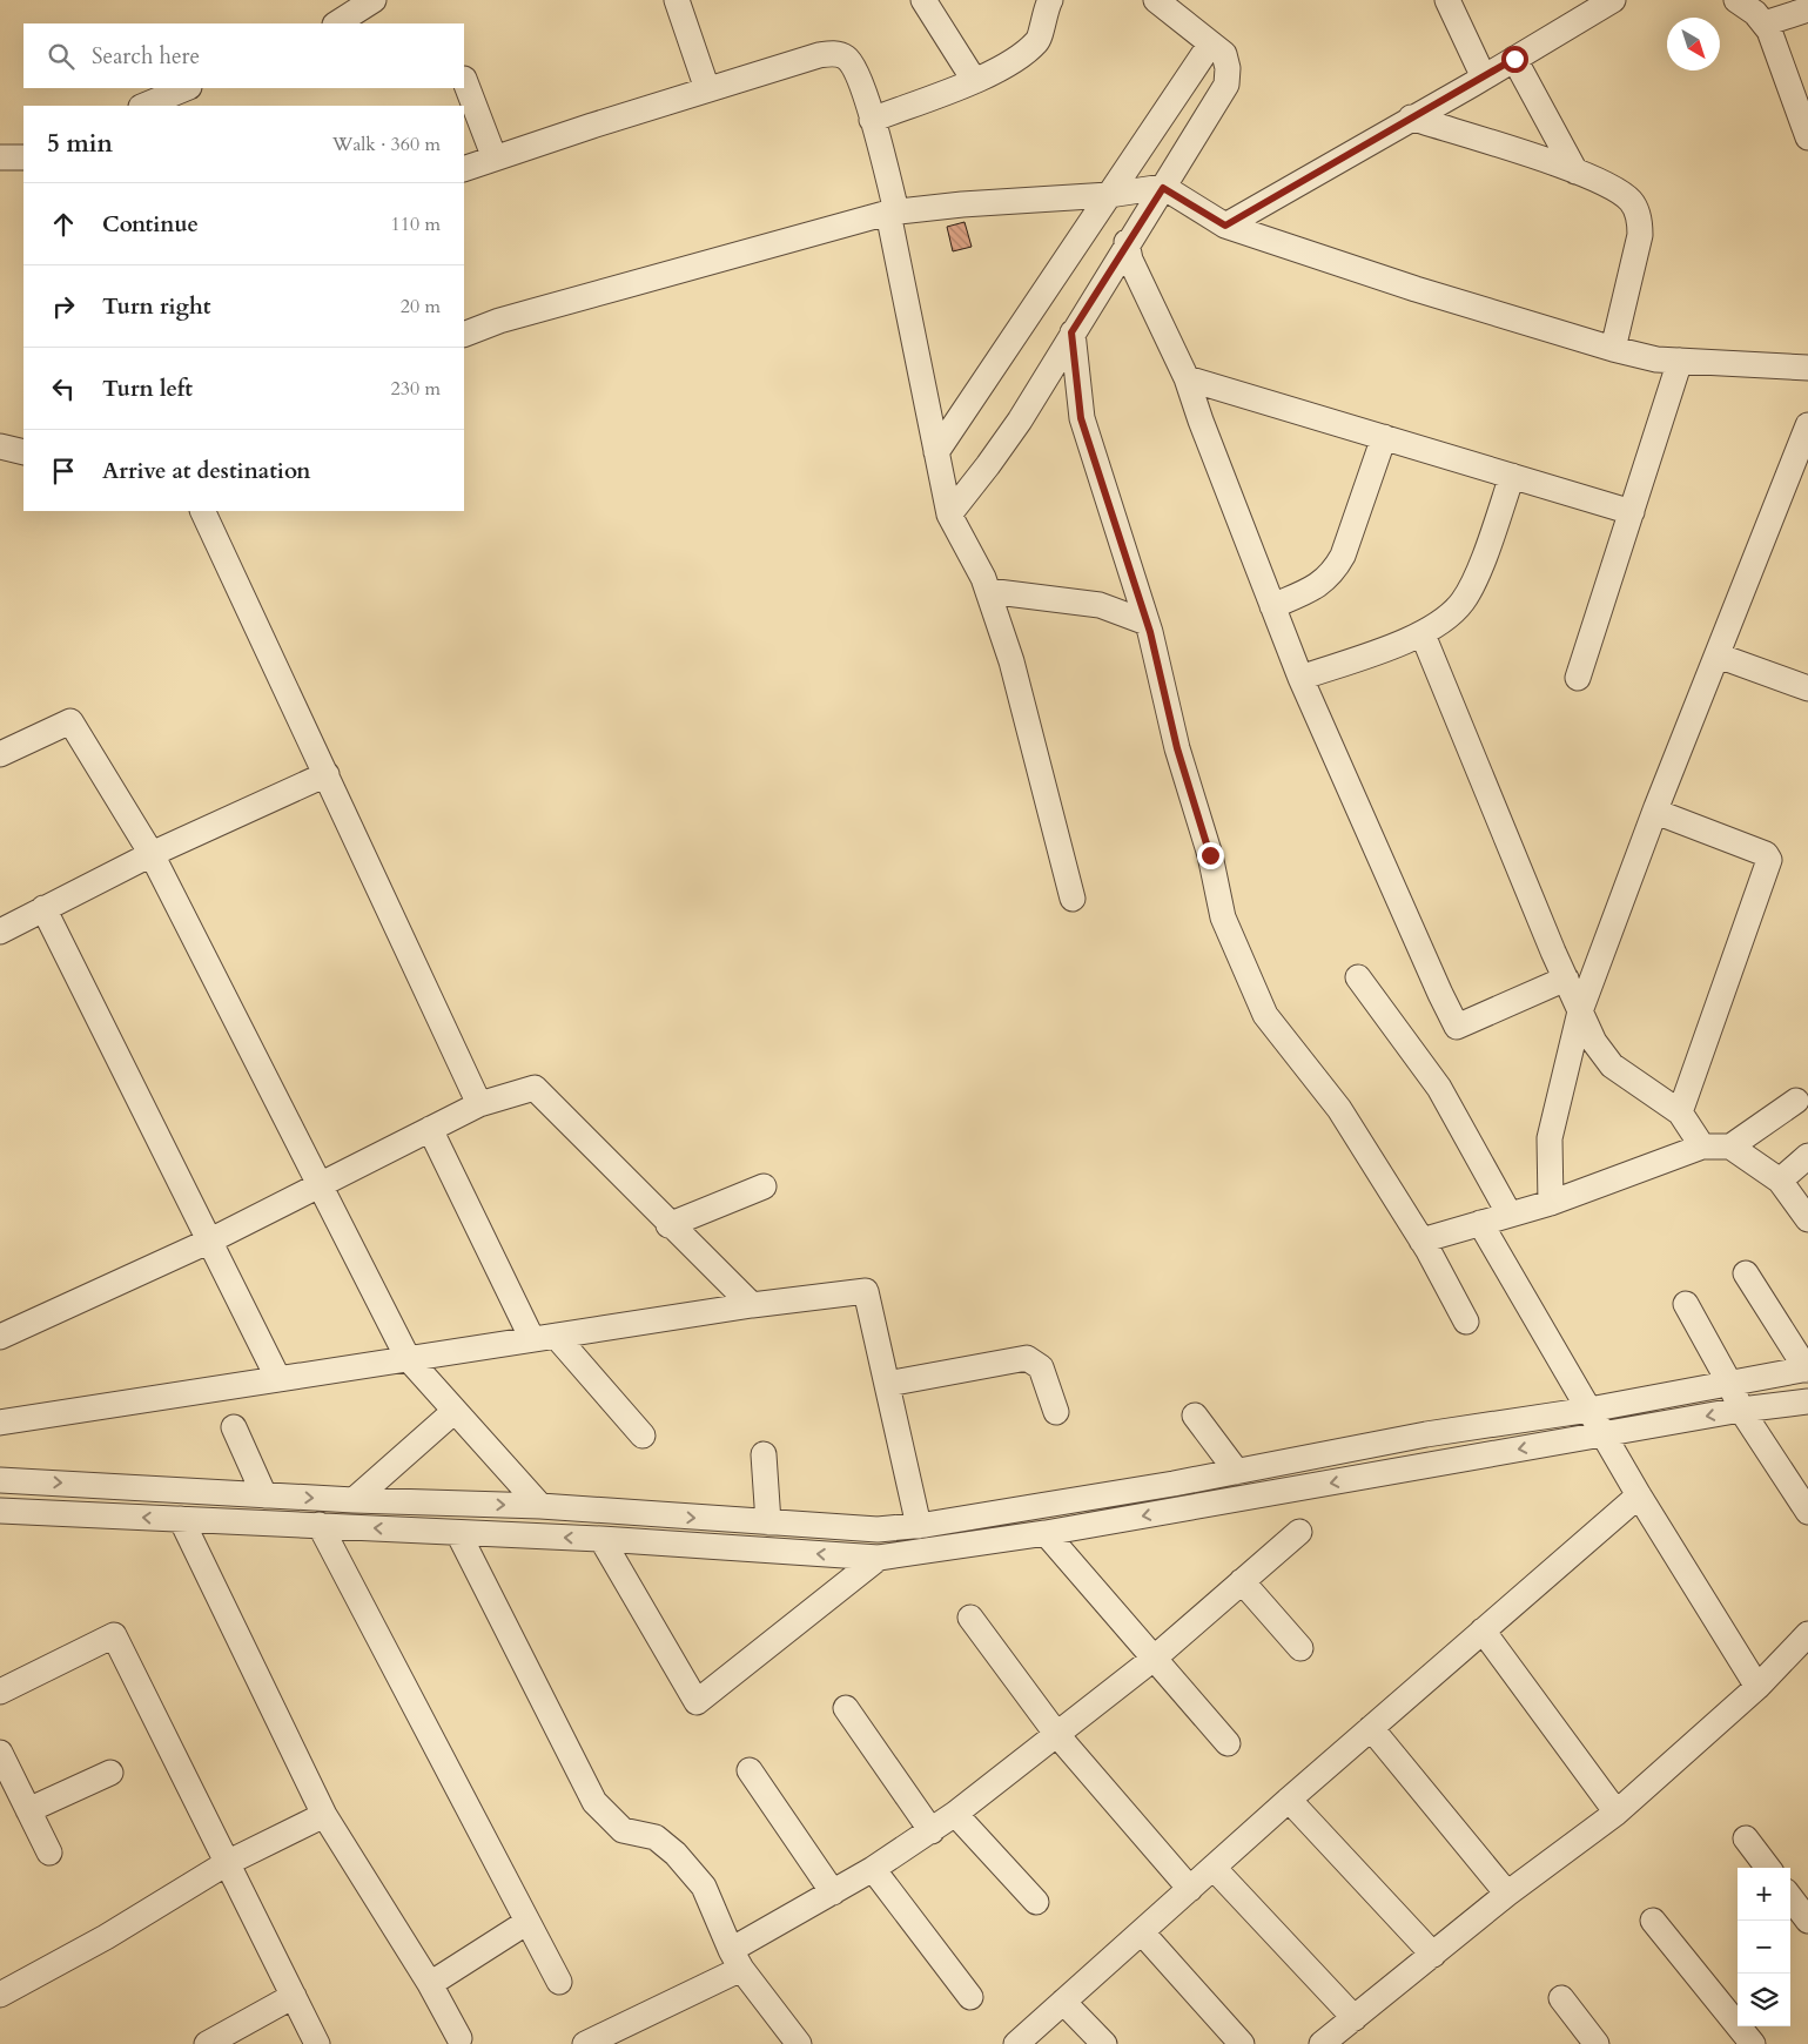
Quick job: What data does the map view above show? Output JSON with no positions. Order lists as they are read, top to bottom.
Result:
{
  "north": "bottom right",
  "page": {
    "search": "Search here",
    "heading": ["5 min", "Walk · 360 m"],
    "list": [
      ["Continue", "110 m"],
      ["Turn right", "20 m"],
      ["Turn left", "230 m"],
      "Arrive at destination"
    ],
    "map_buttons": ["+", "−"]
  }
}
